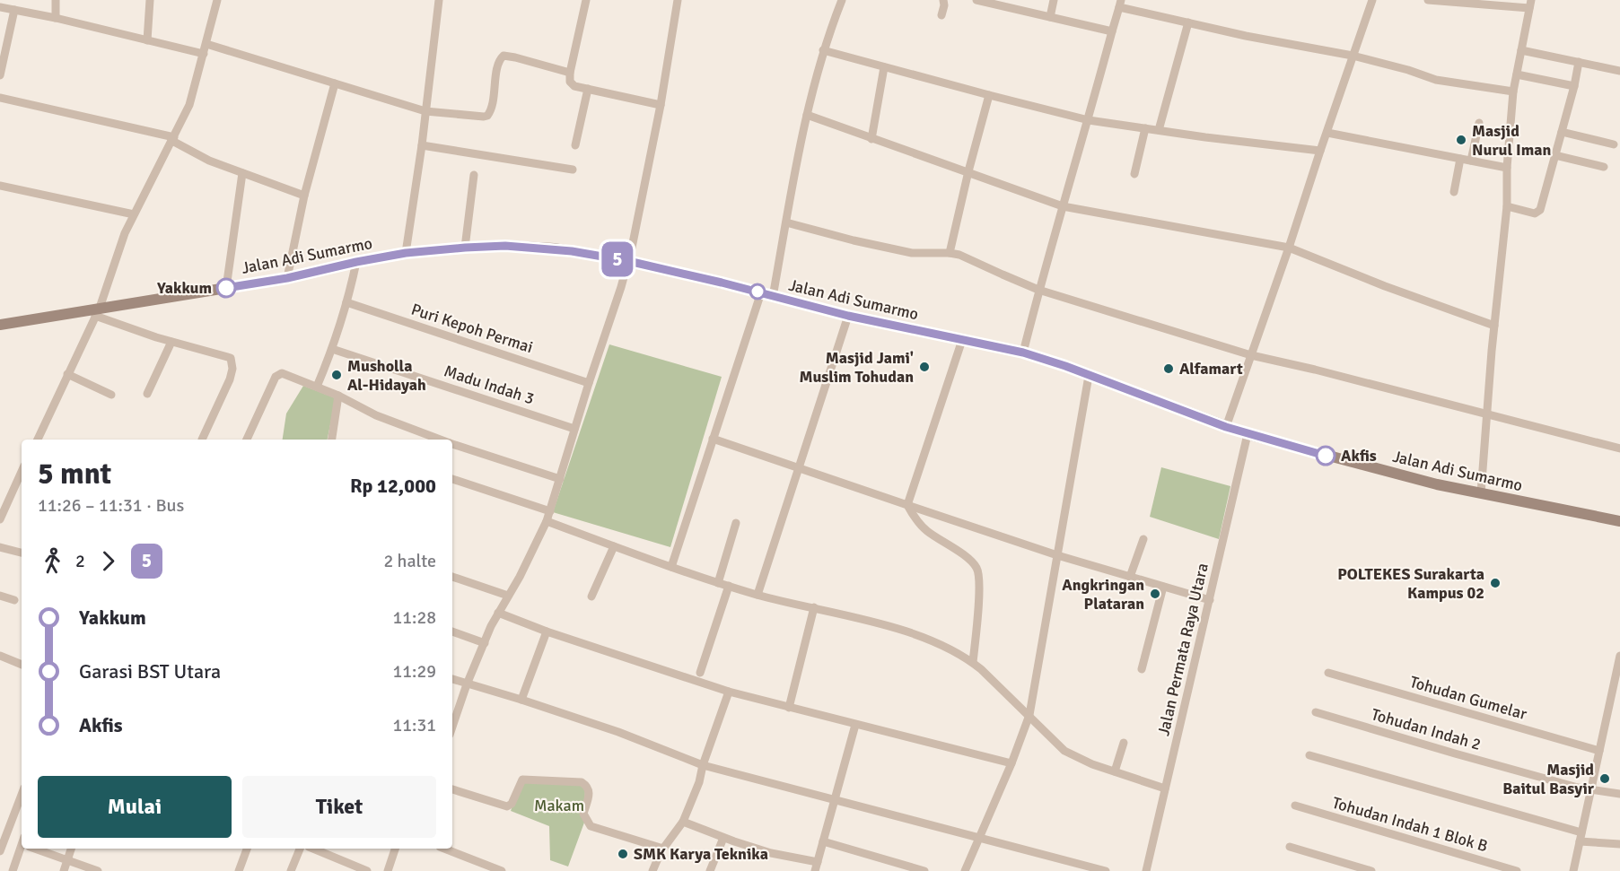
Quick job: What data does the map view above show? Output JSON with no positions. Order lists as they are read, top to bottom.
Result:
{
  "streets": {
    "main road": ["Jalan Adi Sumarmo"],
    "street": [
      "Puri Kepoh Permai",
      "Madu Indah 3",
      "Jalan Permata Raya Utara",
      "Tohudan Gumelar",
      "Tohudan Indah 2",
      "Tohudan Indah 1 Blok B"
    ]
  },
  "crossings": [
    ["Jalan Adi Sumarmo", "Jalan Permata Raya Utara"]
  ],
  "parks": ["Makam"],
  "places": [
    "Masjid Nurul Iman",
    "Yakkum",
    "Masjid Jami' Muslim Tohudan",
    "Alfamart",
    "Musholla Al-Hidayah",
    "Akfis",
    "POLTEKES Surakarta Kampus 02",
    "Angkringan Plataran",
    "Masjid Baitul Basyir",
    "SMK Karya Teknika"
  ],
  "lines": ["bus line 5"],
  "page": {
    "on_map": "5",
    "heading": ["5 mnt", "11:26 – 11:31 · Bus", "Rp 12,000"],
    "legs": ["2", "5", "2 halte"],
    "list": [
      {
        "name": "Yakkum",
        "value": "11:28"
      },
      {
        "name": "Garasi BST Utara",
        "value": "11:29"
      },
      {
        "name": "Akfis",
        "value": "11:31"
      }
    ],
    "buttons": ["Mulai", "Tiket"]
  }
}
